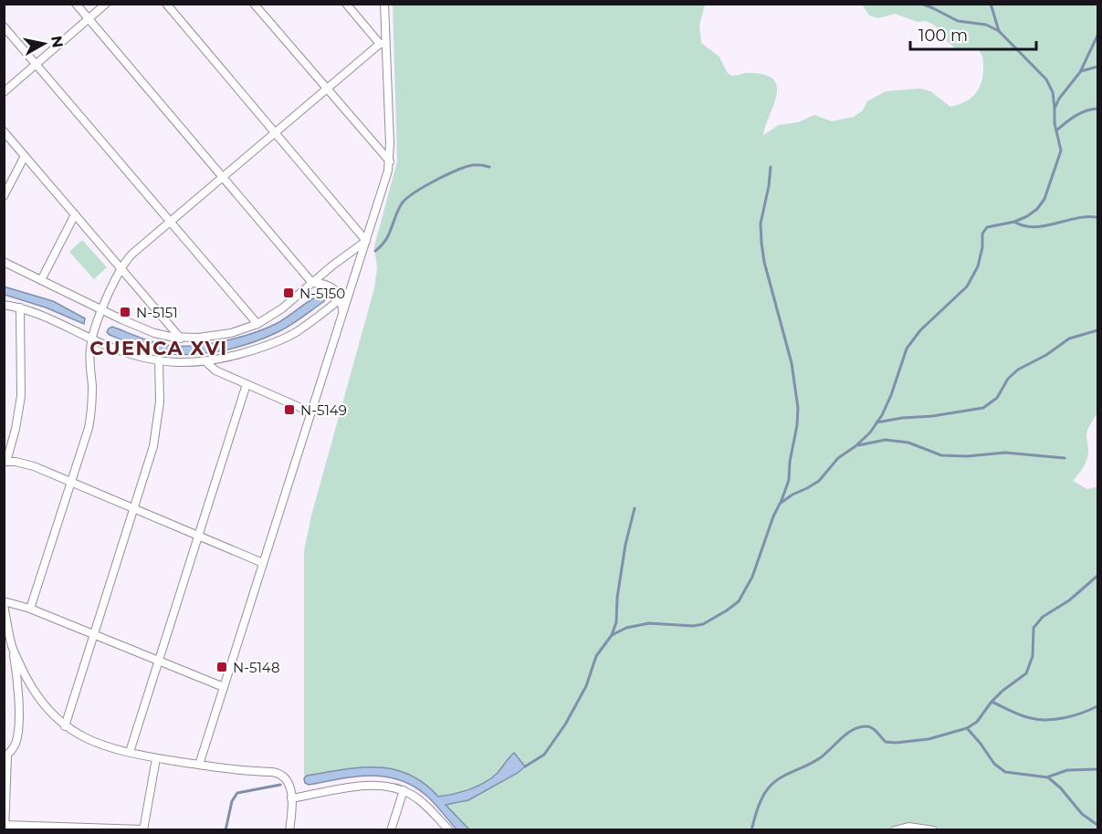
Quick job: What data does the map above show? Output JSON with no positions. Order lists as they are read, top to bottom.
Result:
{
  "districts": ["CUENCA XVI"],
  "places": {
    "transit": [
      "N-5150",
      "N-5151",
      "N-5149",
      "N-5148"
    ]
  },
  "scale_bar": "100 m",
  "north": "right"
}
